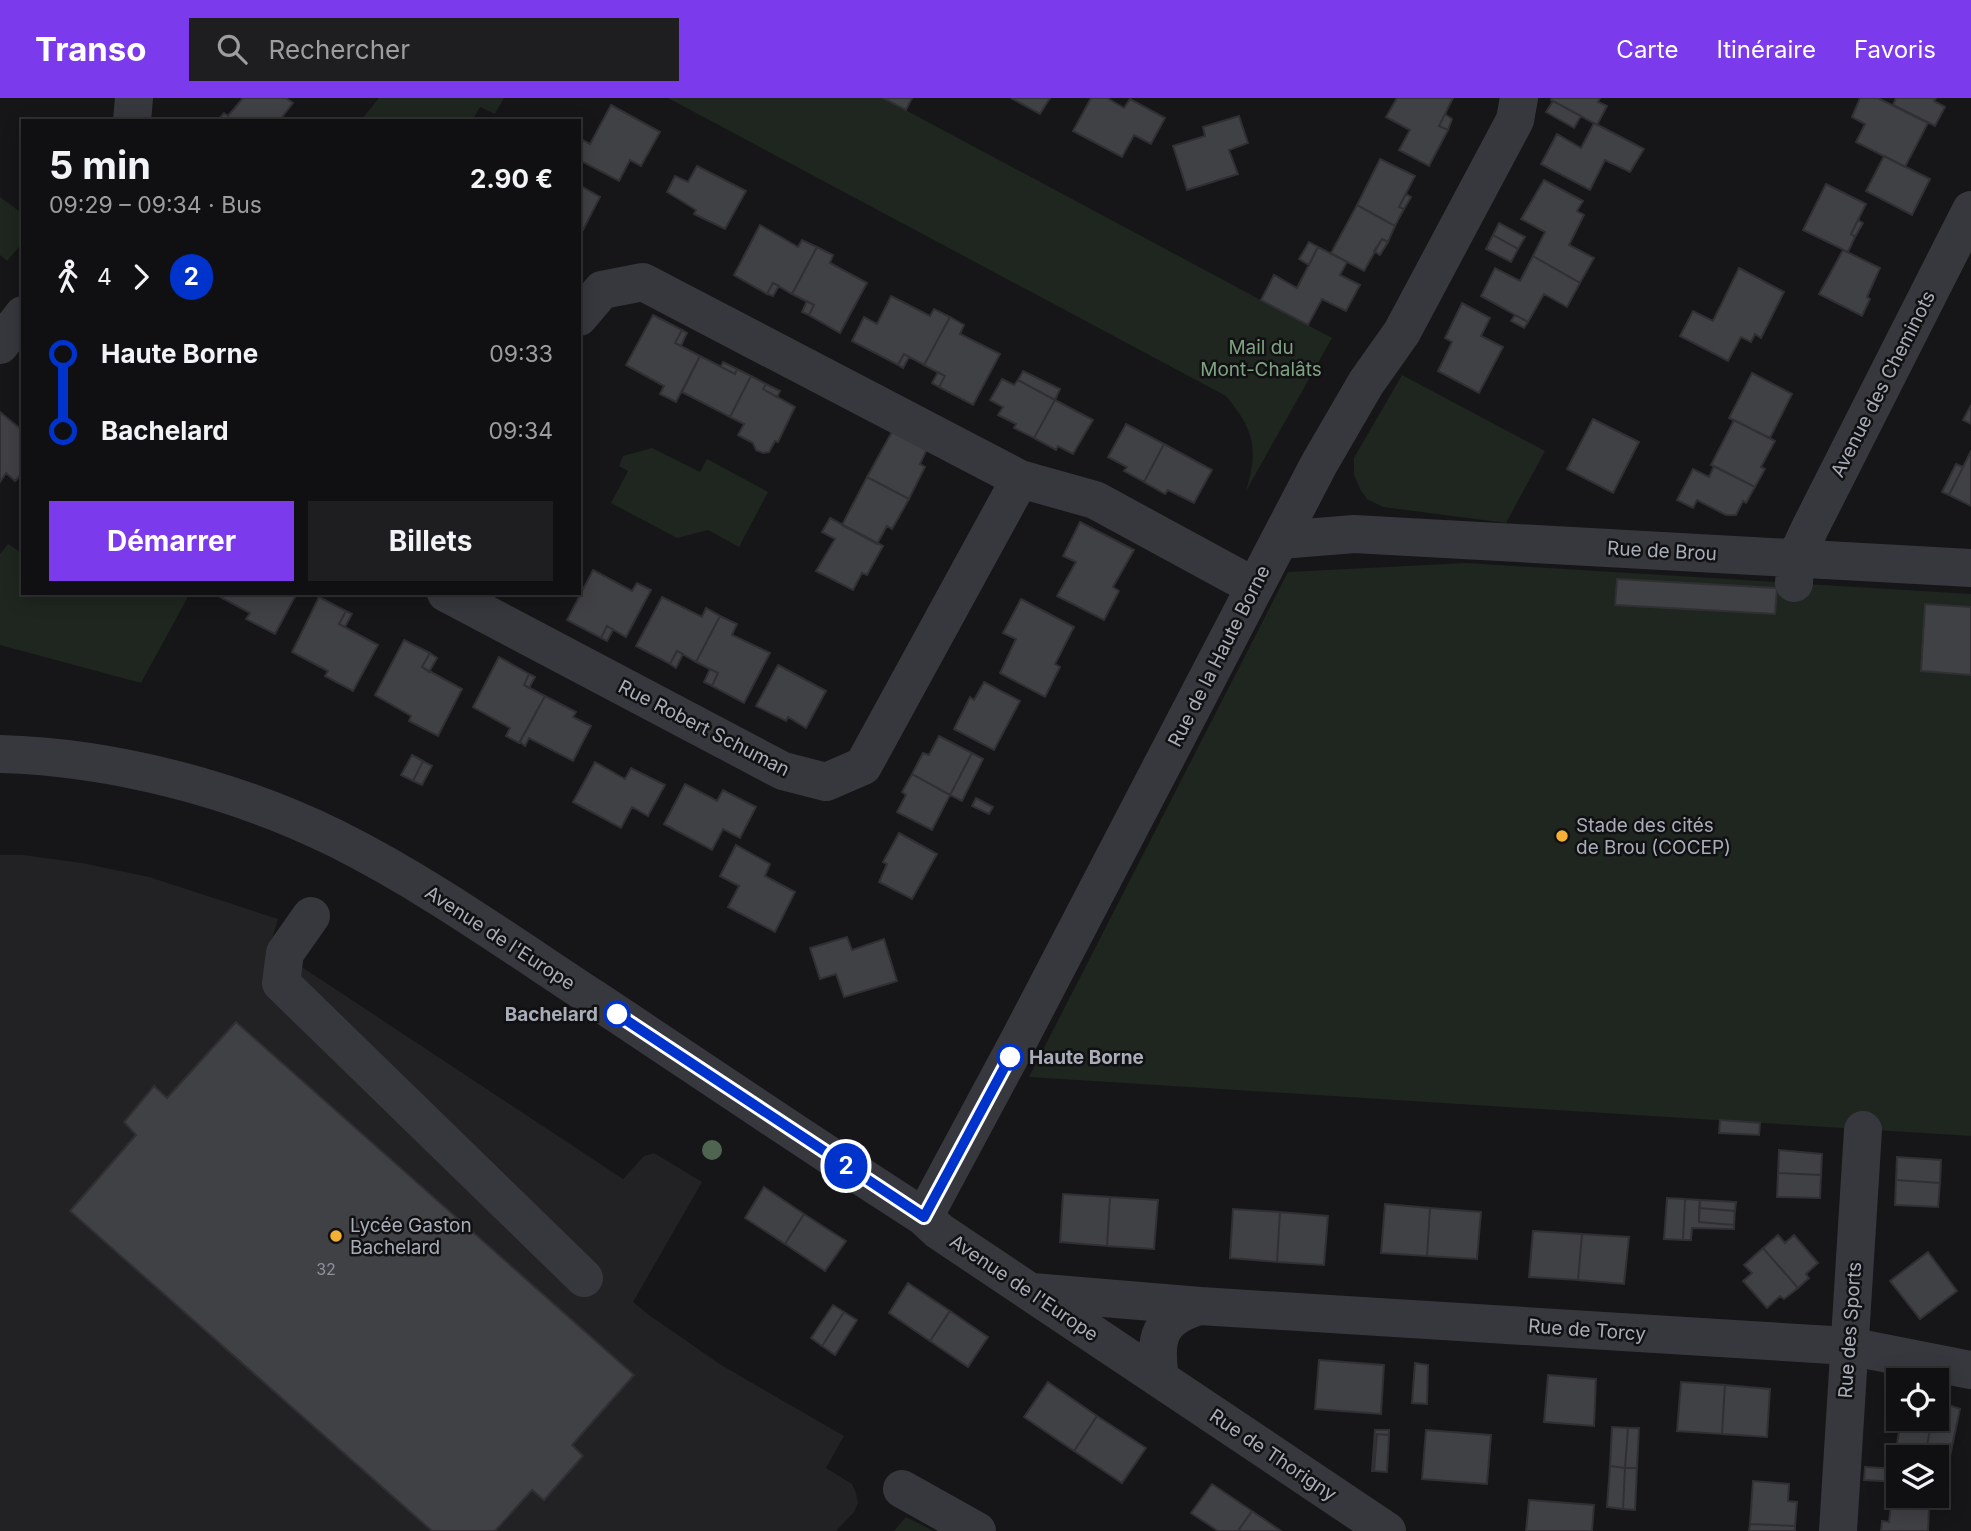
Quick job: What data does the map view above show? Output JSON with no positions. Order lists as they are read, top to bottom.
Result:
{
  "streets": {
    "street": [
      "Avenue des Cheminots",
      "Rue de Brou",
      "Rue de la Haute Borne",
      "Rue Robert Schuman",
      "Avenue de l'Europe",
      "Rue de Torcy",
      "Rue des Sports",
      "Rue de Thorigny"
    ]
  },
  "crossings": [
    ["Avenue des Cheminots", "Rue de Brou"],
    ["Rue de Brou", "Rue de la Haute Borne"],
    ["Rue de la Haute Borne", "Avenue de l'Europe"],
    ["Avenue de l'Europe", "Rue de Torcy"],
    ["Avenue de l'Europe", "Rue de Thorigny"],
    ["Rue de Torcy", "Rue des Sports"]
  ],
  "parks": ["Mail du Mont-Chalâts"],
  "places": [
    "Stade des cités de Brou (COCEP)",
    "Bachelard",
    "Haute Borne",
    "Lycée Gaston Bachelard"
  ],
  "lines": ["bus line 2"],
  "house_numbers": ["32"],
  "page": {
    "header": "Transo",
    "search": "Rechercher",
    "nav": ["Carte", "Itinéraire", "Favoris"],
    "on_map": "2",
    "heading": ["5 min", "09:29 – 09:34 · Bus", "2.90 €"],
    "legs": ["4", "2"],
    "list": [
      {
        "name": "Haute Borne",
        "value": "09:33"
      },
      {
        "name": "Bachelard",
        "value": "09:34"
      }
    ],
    "buttons": ["Démarrer", "Billets"]
  }
}
